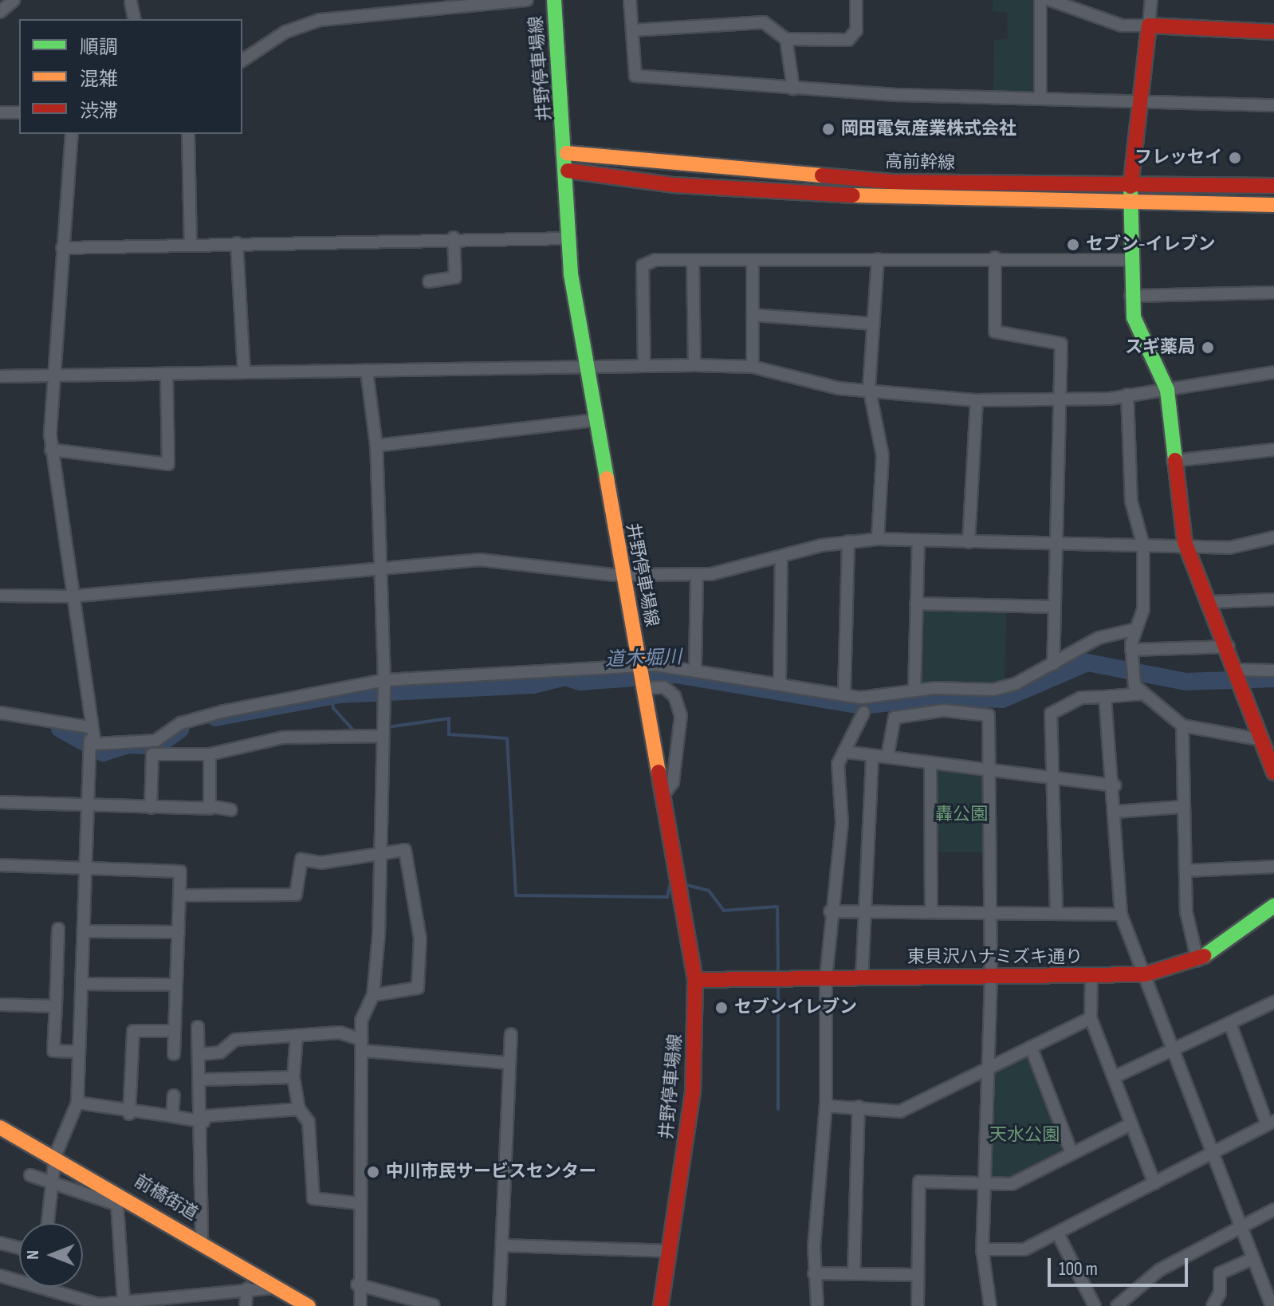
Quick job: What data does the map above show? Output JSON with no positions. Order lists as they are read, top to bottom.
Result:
{
  "streets": {
    "street": [
      "井野停車場線",
      "高前幹線",
      "東貝沢ハナミズキ通り",
      "前橋街道"
    ]
  },
  "crossings": [
    ["井野停車場線", "高前幹線"],
    ["井野停車場線", "東貝沢ハナミズキ通り"]
  ],
  "water": ["道木堀川"],
  "parks": ["轟公園", "天水公園"],
  "places": [
    "岡田電気産業株式会社",
    "フレッセイ",
    "セブン-イレブン",
    "スギ薬局",
    "セブンイレブン",
    "中川市民サービスセンター"
  ],
  "legend": ["順調", "混雑", "渋滞"],
  "scale_bar": "100 m",
  "north": "left"
}
